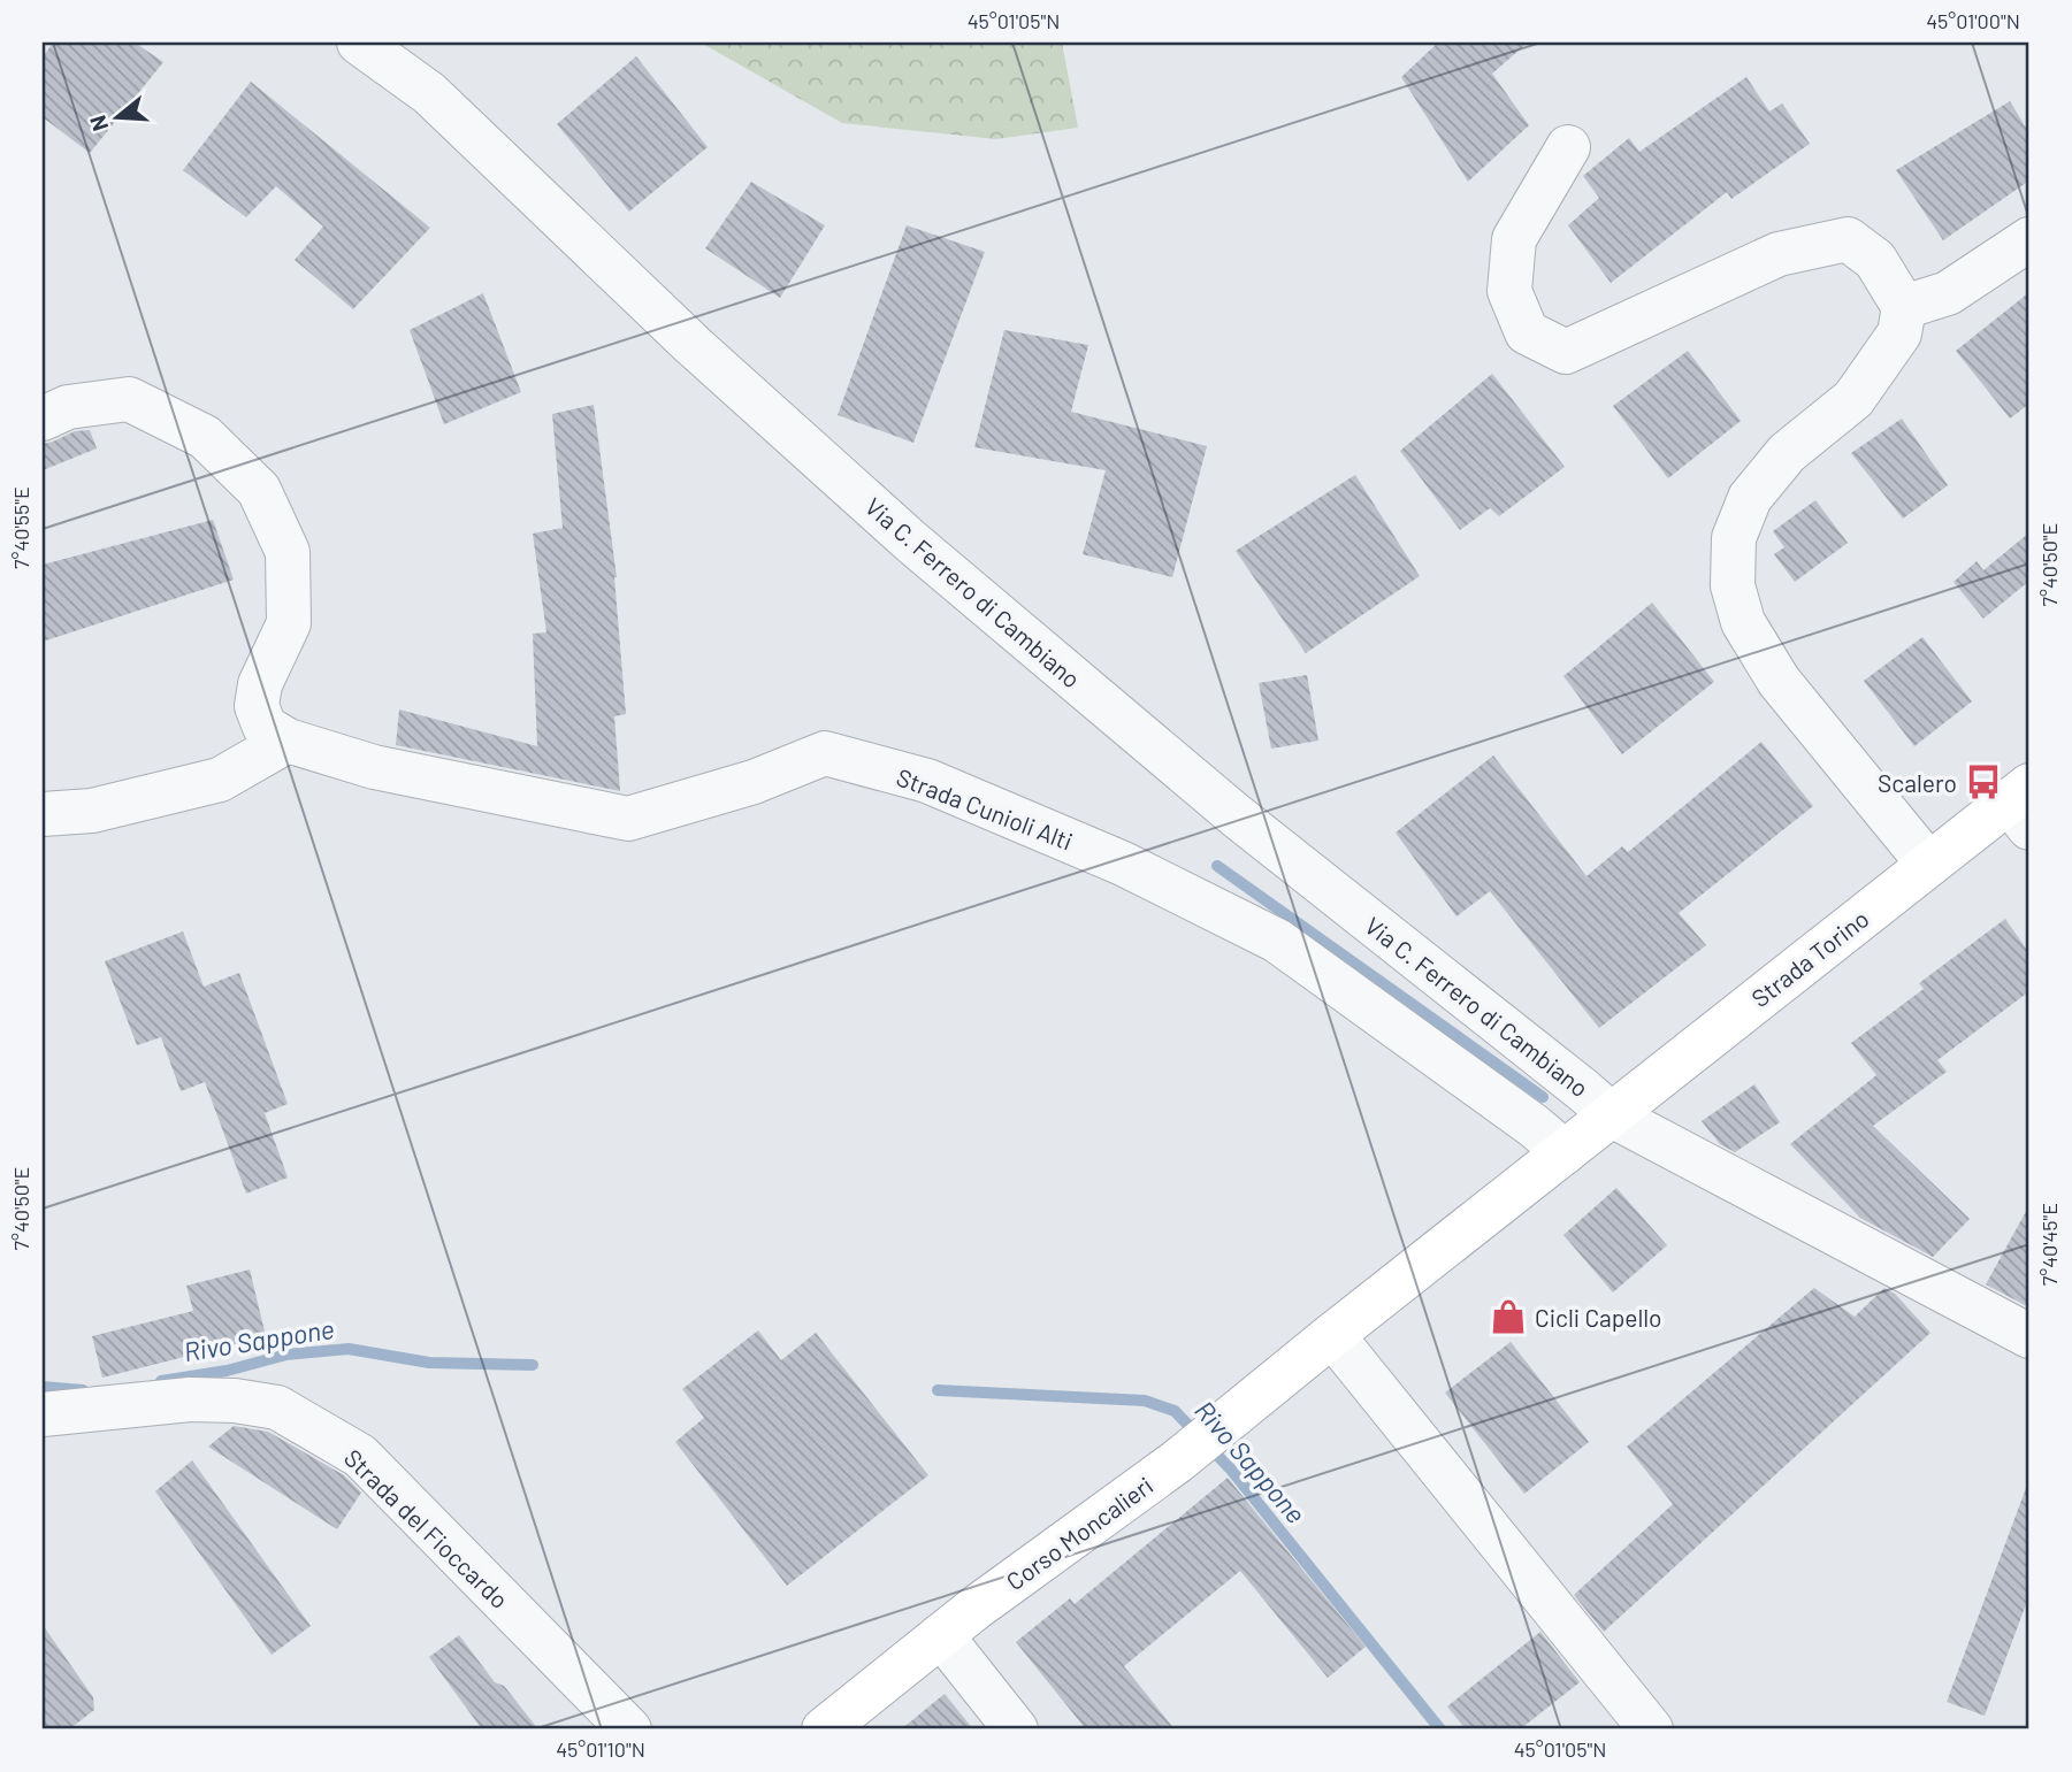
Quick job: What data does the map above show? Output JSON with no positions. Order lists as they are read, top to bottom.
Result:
{
  "streets": {
    "main road": ["Strada Torino", "Corso Moncalieri"],
    "street": ["Via C. Ferrero di Cambiano", "Strada Cunioli Alti", "Strada del Fioccardo"]
  },
  "crossings": [
    ["Via C. Ferrero di Cambiano", "Strada Torino"],
    ["Strada Cunioli Alti", "Strada Torino"],
    ["Strada Cunioli Alti", "Corso Moncalieri"],
    ["Strada Torino", "Corso Moncalieri"]
  ],
  "water": ["Rivo Sappone"],
  "places": {
    "bus stop": ["Scalero"],
    "shop": ["Cicli Capello"]
  },
  "north": "left",
  "coordinates": [
    "45°01'05\"N",
    "45°01'00\"N",
    "7°40'55\"E",
    "7°40'50\"E",
    "7°40'45\"E",
    "45°01'10\"N"
  ]
}
